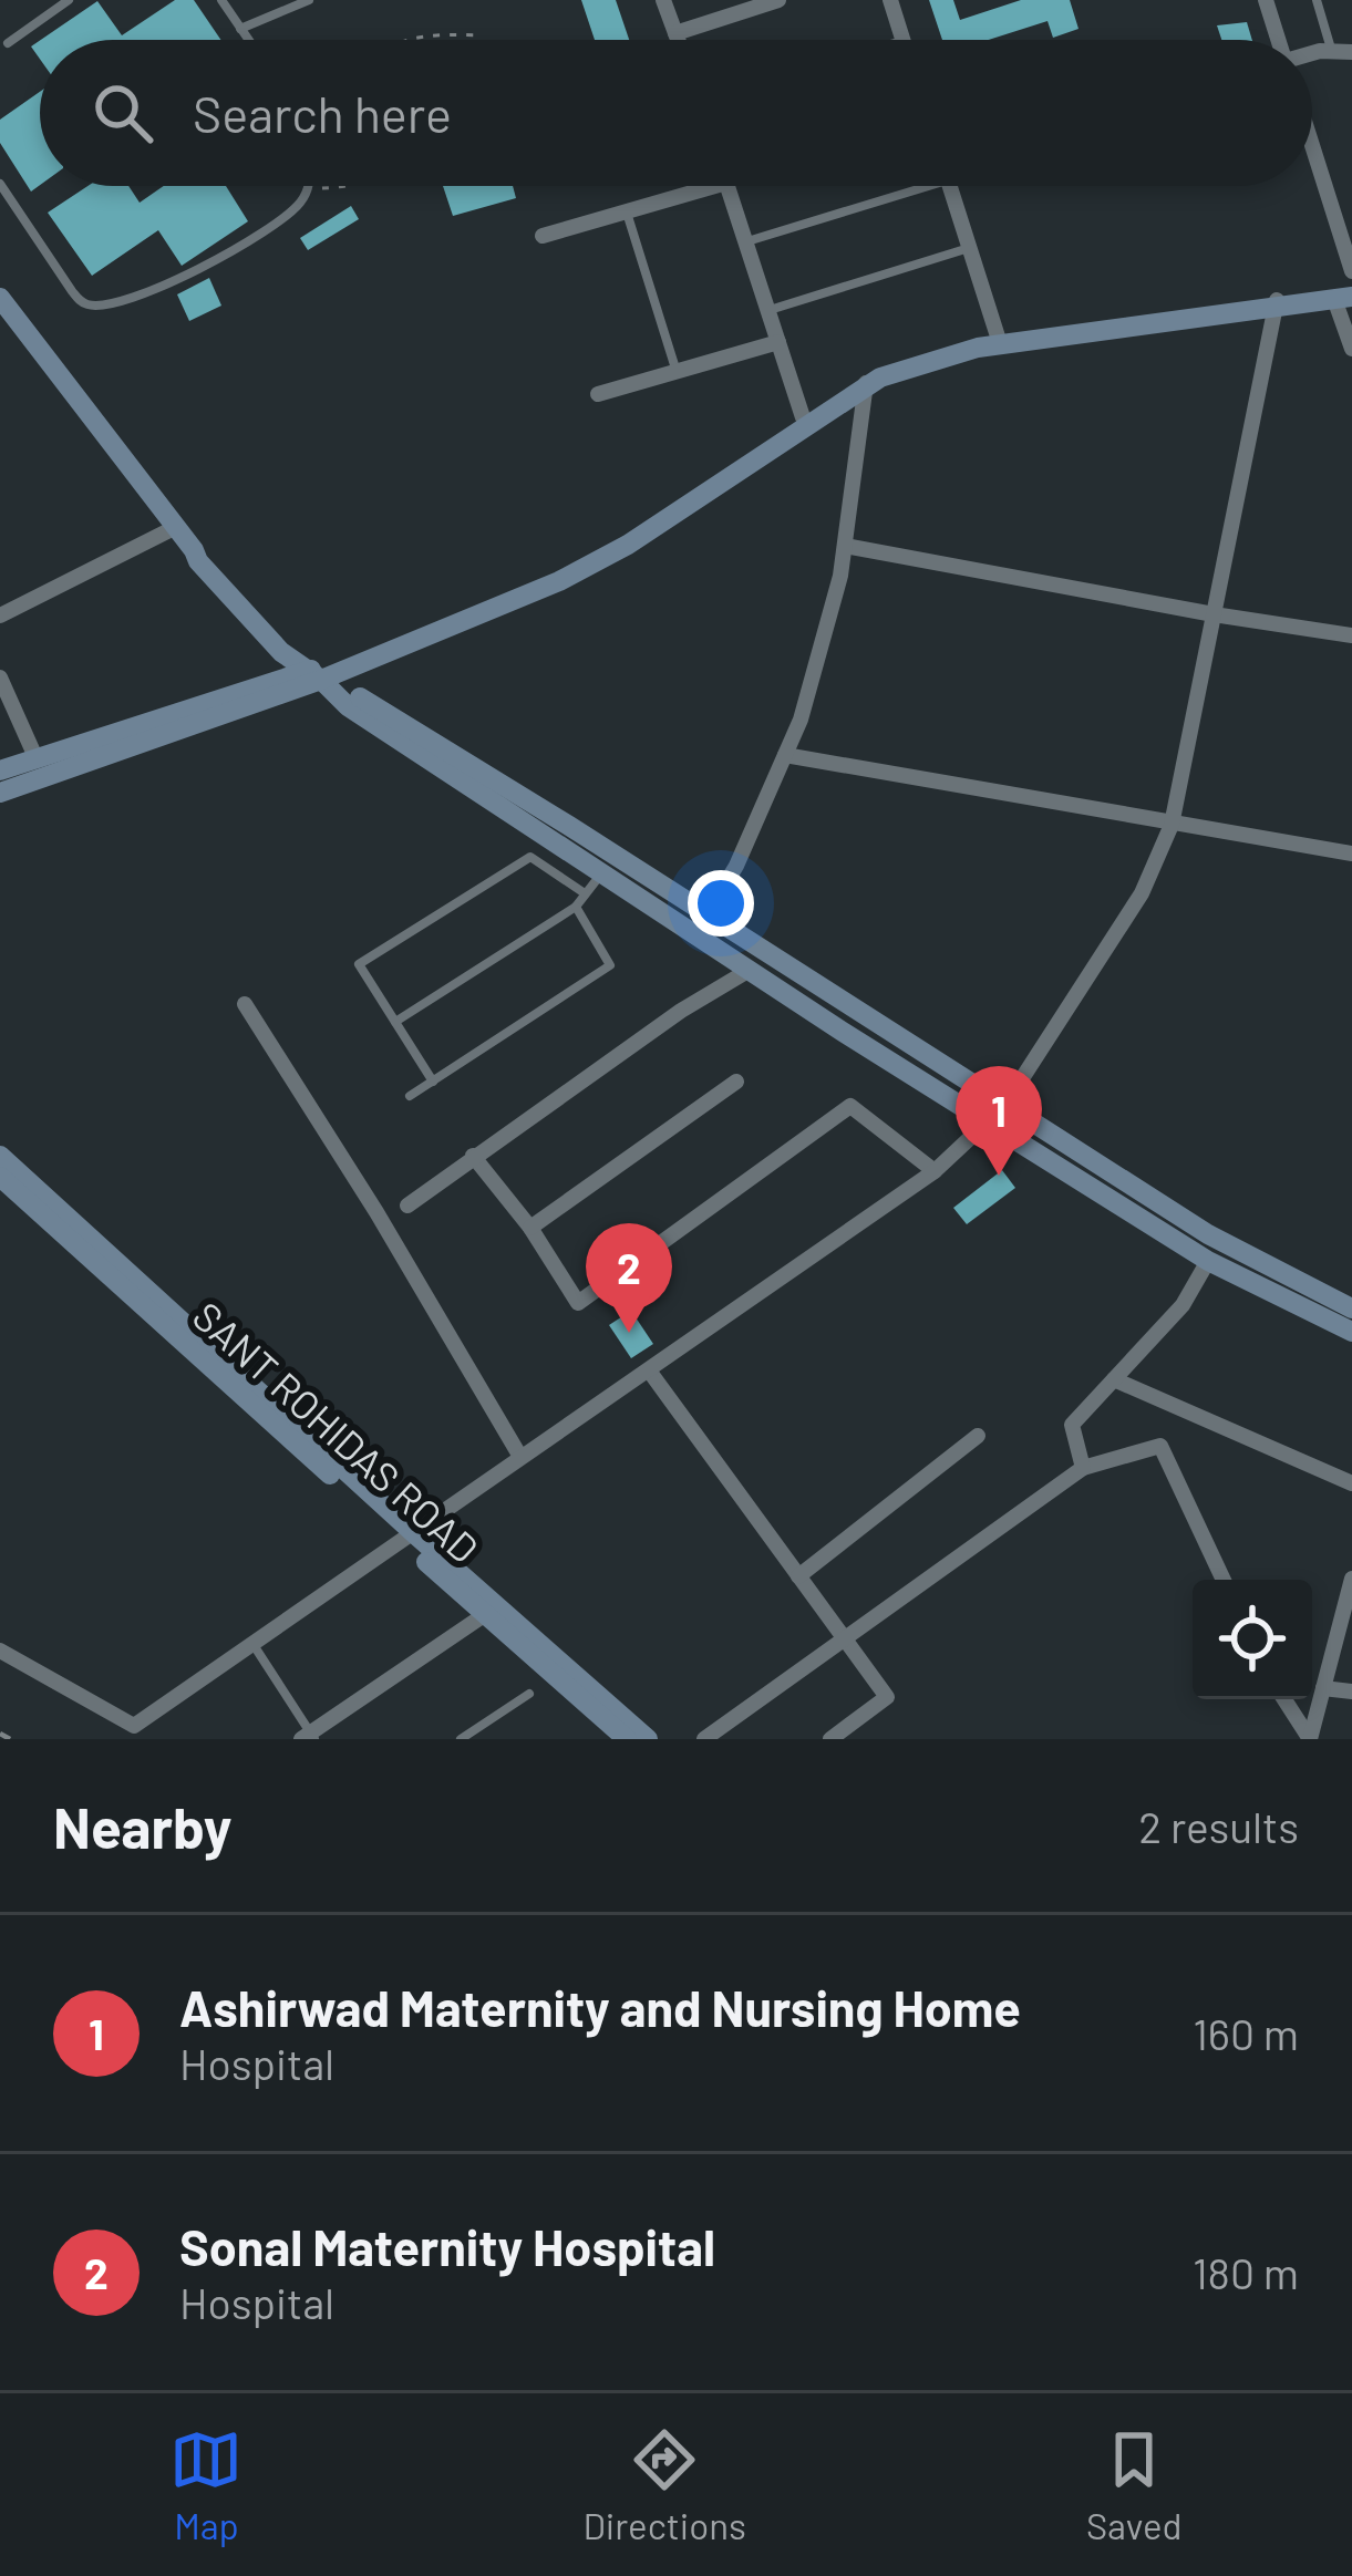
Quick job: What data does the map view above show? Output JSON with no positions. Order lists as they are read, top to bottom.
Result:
{
  "streets": {
    "street": ["SANT ROHIDAS ROAD"]
  },
  "page": {
    "search": "Search here",
    "pins": ["1", "2"],
    "heading": ["Nearby", "2 results"],
    "list": [
      {
        "mark": "1",
        "name": "Ashirwad Maternity and Nursing Home",
        "note": "Hospital",
        "value": "160 m"
      },
      {
        "mark": "2",
        "name": "Sonal Maternity Hospital",
        "note": "Hospital",
        "value": "180 m"
      }
    ],
    "nav": ["Map", "Directions", "Saved"]
  }
}
